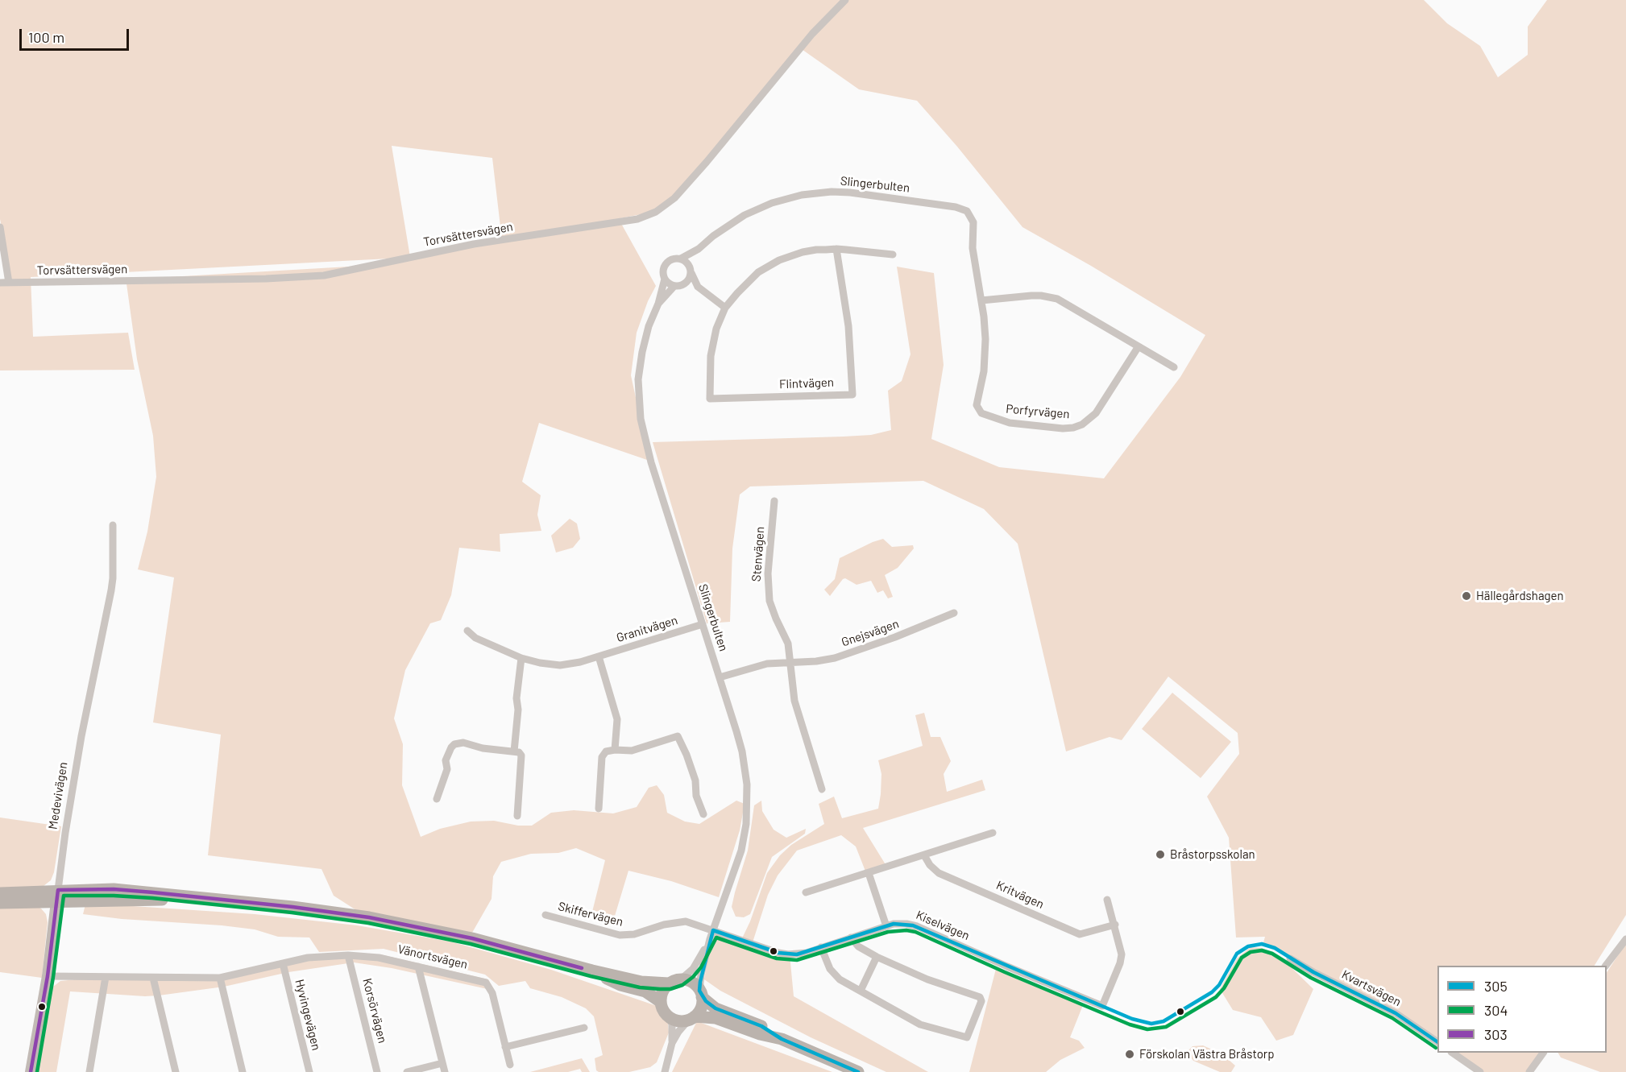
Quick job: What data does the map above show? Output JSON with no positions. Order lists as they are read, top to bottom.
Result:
{
  "streets": {
    "street": [
      "Slingerbulten",
      "Torvsättersvägen",
      "Flintvägen",
      "Porfyrvägen",
      "Stenvägen",
      "Granitvägen",
      "Gnejsvägen",
      "Medevivägen",
      "Kritvägen",
      "Skiffervägen",
      "Kiselvägen",
      "Vänortsvägen",
      "Kvartsvägen",
      "Korsörvägen",
      "Hyvingevägen"
    ]
  },
  "crossings": [
    ["Slingerbulten", "Porfyrvägen"],
    ["Slingerbulten", "Granitvägen"],
    ["Slingerbulten", "Gnejsvägen"],
    ["Slingerbulten", "Skiffervägen"],
    ["Slingerbulten", "Kiselvägen"],
    ["Stenvägen", "Gnejsvägen"],
    ["Medevivägen", "Vänortsvägen"],
    ["Kritvägen", "Kiselvägen"],
    ["Skiffervägen", "Kiselvägen"],
    ["Vänortsvägen", "Korsörvägen"],
    ["Vänortsvägen", "Hyvingevägen"]
  ],
  "places": ["Hällegårdshagen", "Bråstorpsskolan", "Förskolan Västra Bråstorp"],
  "lines": ["transit line 303", "transit line 304", "transit line 305"],
  "legend": ["305", "304", "303"],
  "scale_bar": "100 m"
}
